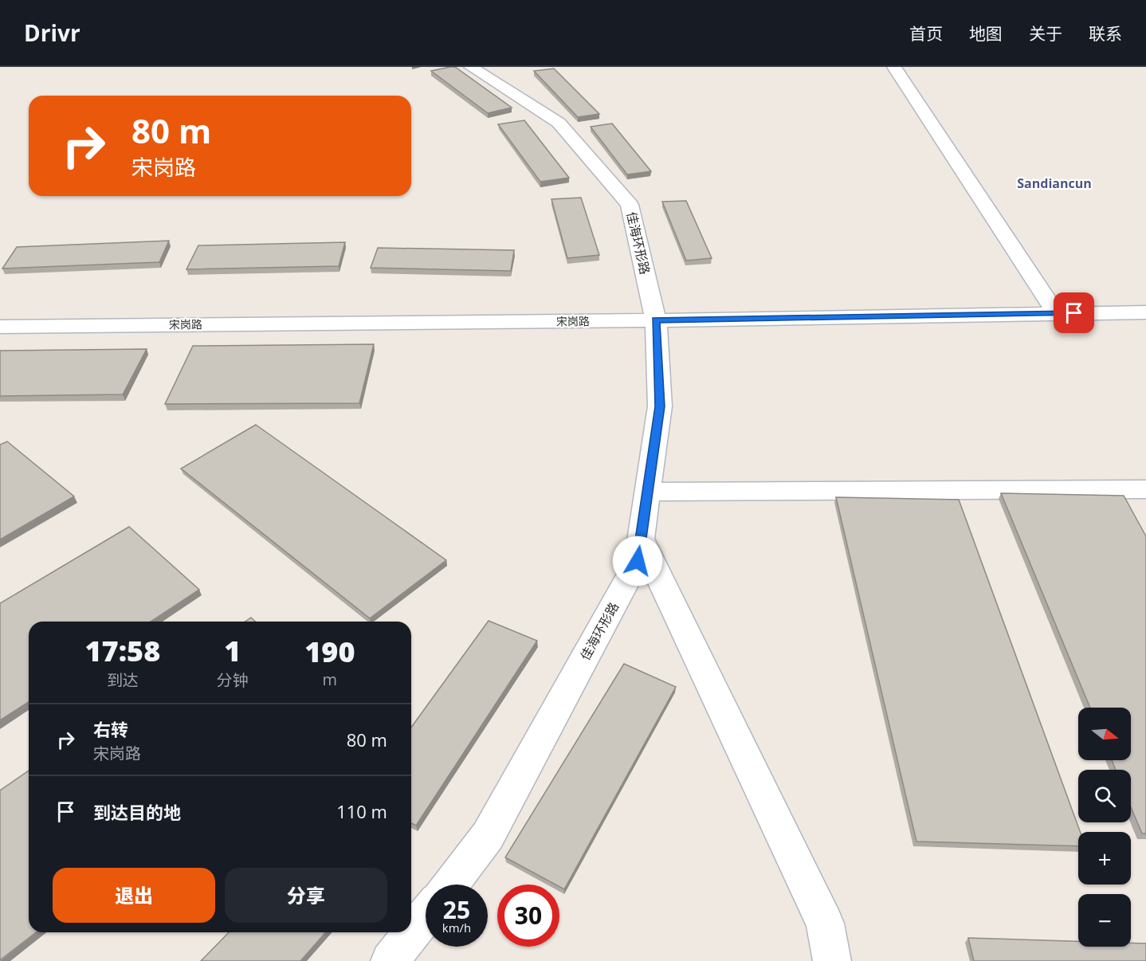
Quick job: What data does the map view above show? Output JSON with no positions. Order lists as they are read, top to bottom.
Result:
{
  "streets": {
    "street": ["佳海环形路", "宋岗路"]
  },
  "crossings": [
    ["佳海环形路", "宋岗路"]
  ],
  "districts": ["Sandiancun"],
  "north": "right",
  "page": {
    "header": "Drivr",
    "nav": [
      "首页",
      "地图",
      "关于",
      "联系"
    ],
    "turn": ["80 m", "宋岗路"],
    "eta": [
      "17:58",
      "到达",
      "1",
      "分钟",
      "190",
      "m"
    ],
    "list": [
      {
        "name": "右转",
        "note": "宋岗路",
        "value": "80 m"
      },
      {
        "name": "到达目的地",
        "value": "110 m"
      }
    ],
    "map_buttons": ["+", "−"],
    "buttons": ["退出", "分享"],
    "speed": "25 km/h",
    "limit": "30"
  }
}
